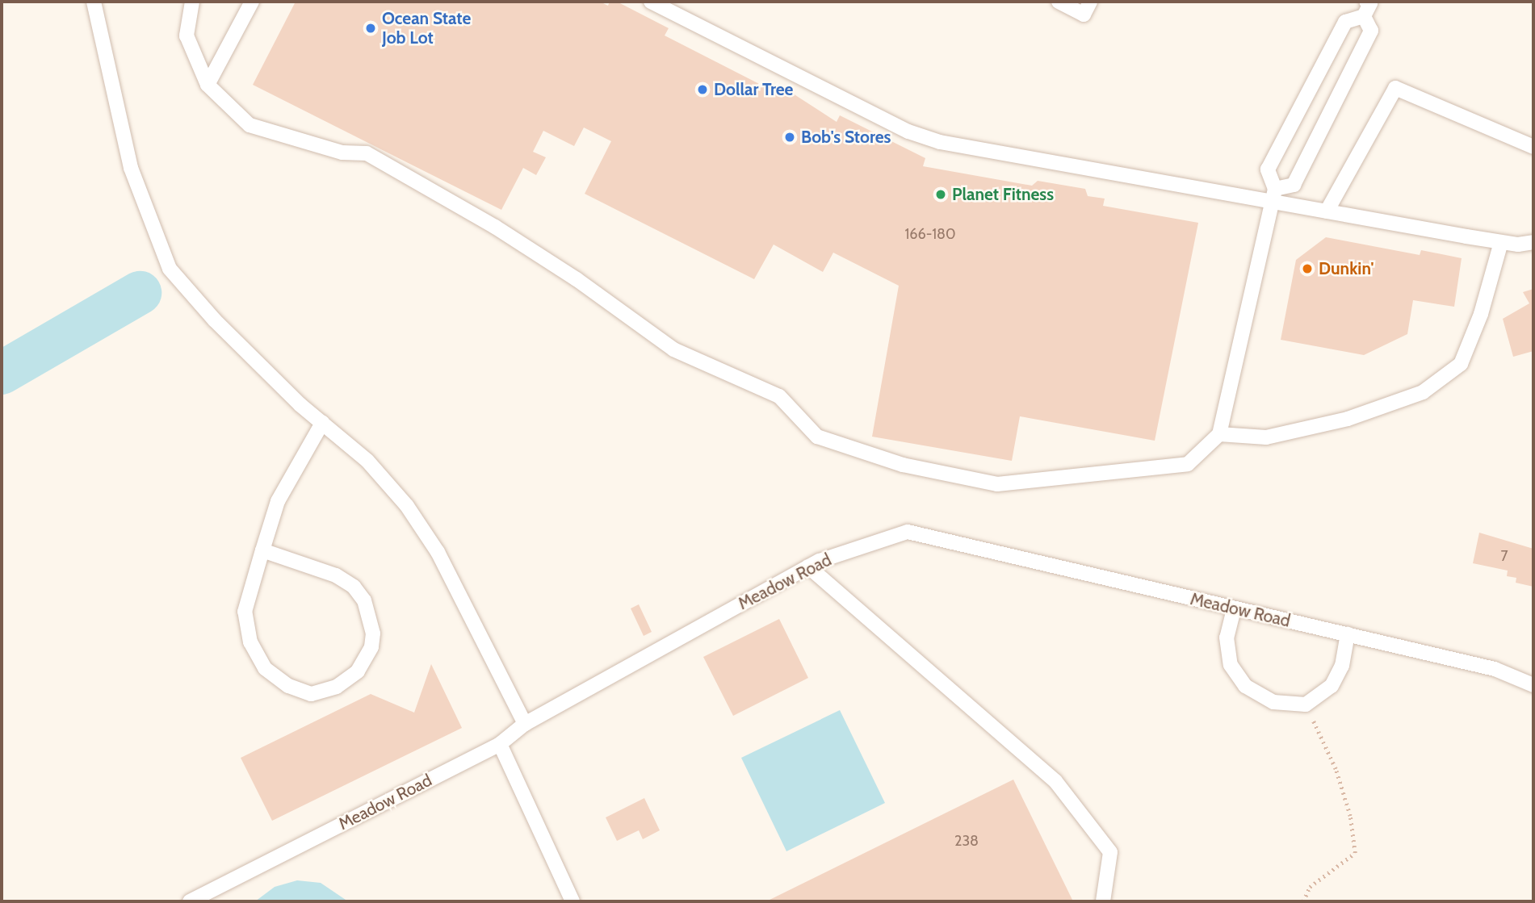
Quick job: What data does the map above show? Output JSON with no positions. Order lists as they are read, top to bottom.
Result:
{
  "streets": {
    "lane": ["Meadow Road"]
  },
  "places": [
    "Ocean State Job Lot",
    "Dollar Tree",
    "Bob's Stores",
    "Planet Fitness",
    "Dunkin'"
  ],
  "house_numbers": ["166-180", "7", "238"]
}
